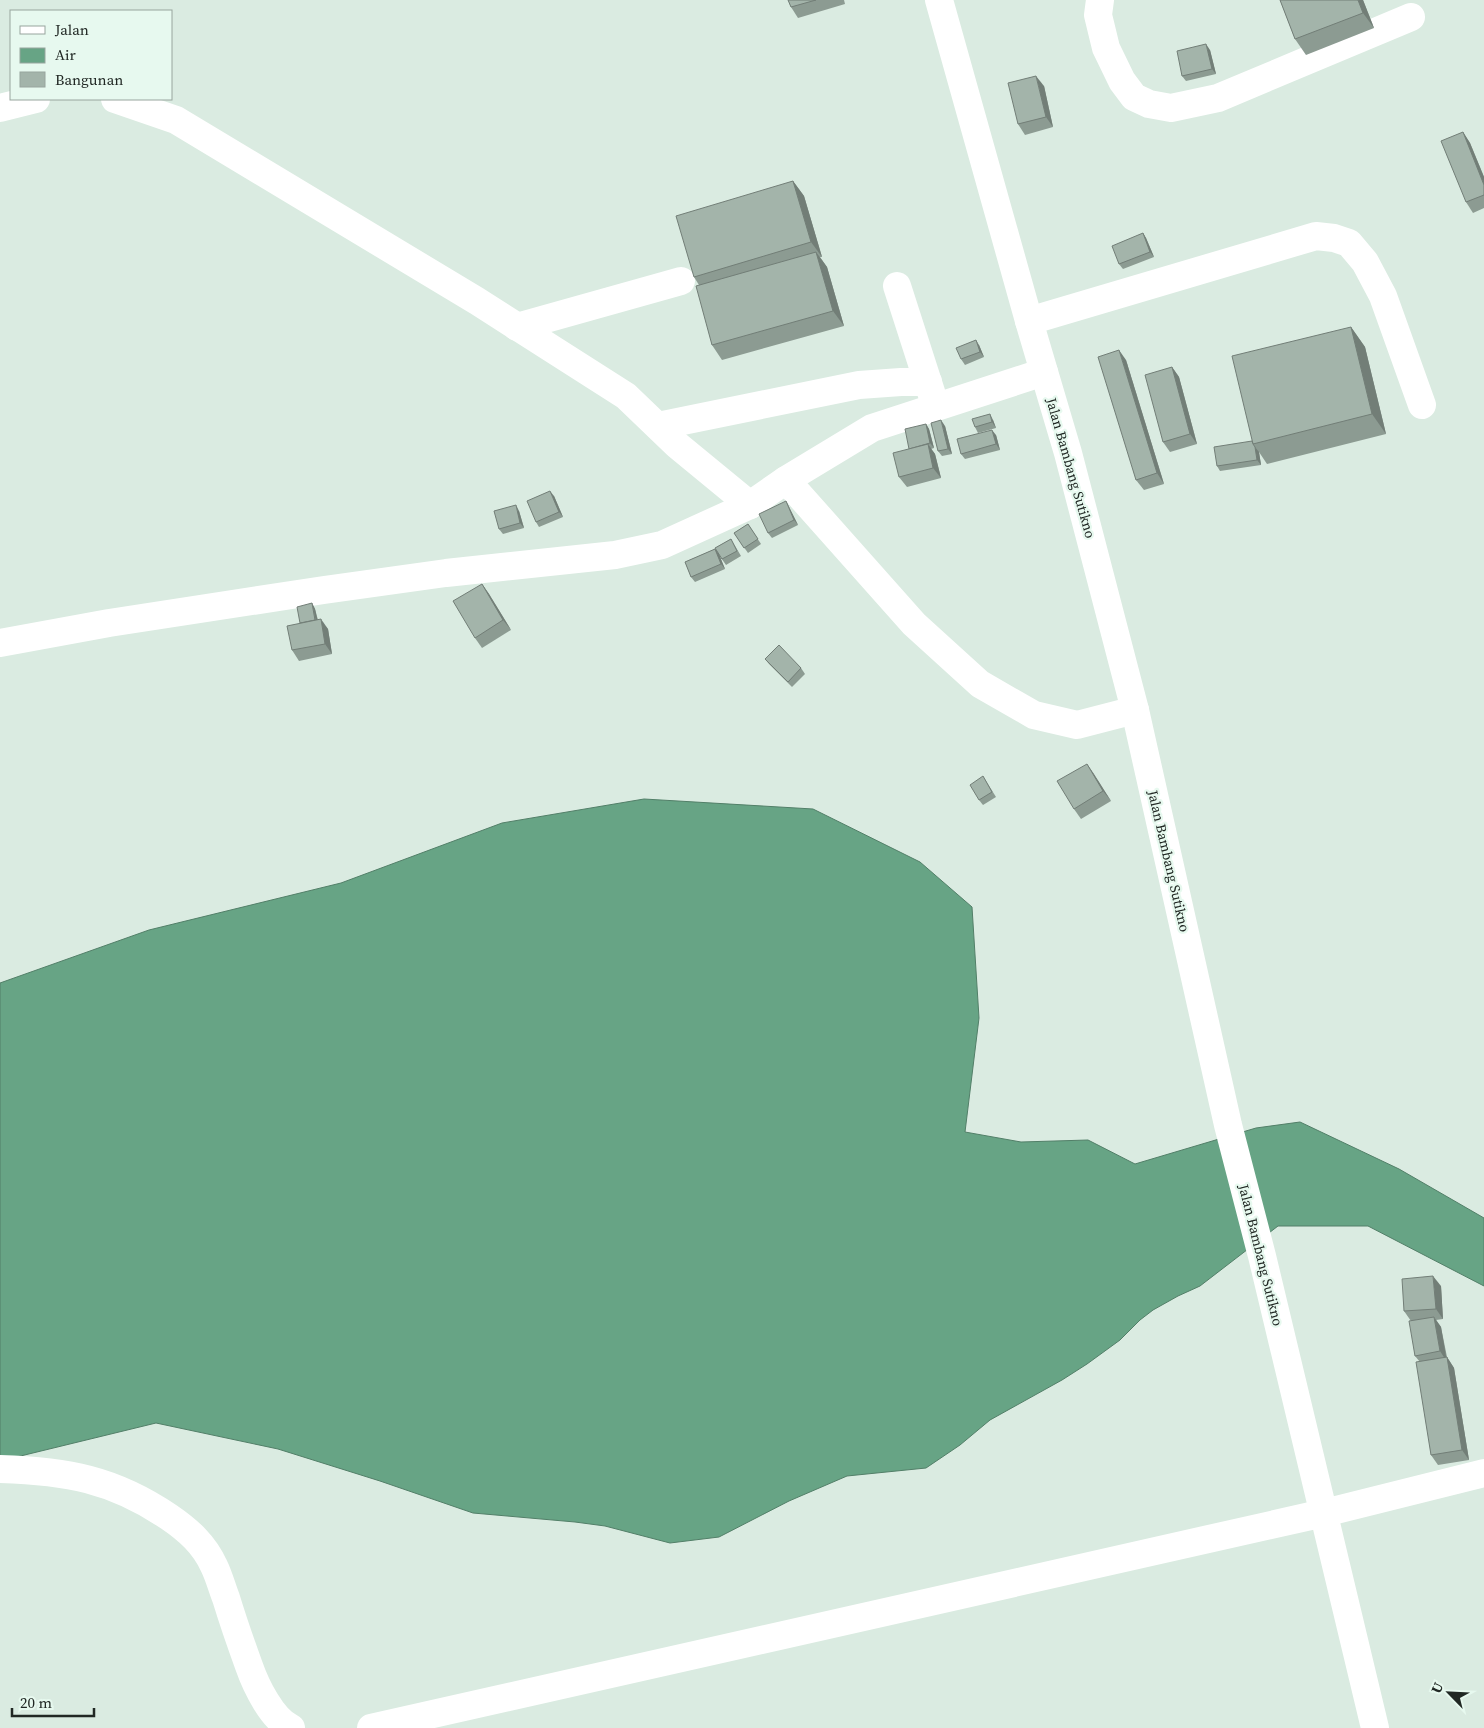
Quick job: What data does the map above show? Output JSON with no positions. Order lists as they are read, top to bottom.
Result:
{
  "streets": {
    "street": ["Jalan Bambang Sutikno"]
  },
  "legend": ["Jalan", "Air", "Bangunan"],
  "scale_bar": "20 m",
  "north": "top left"
}
